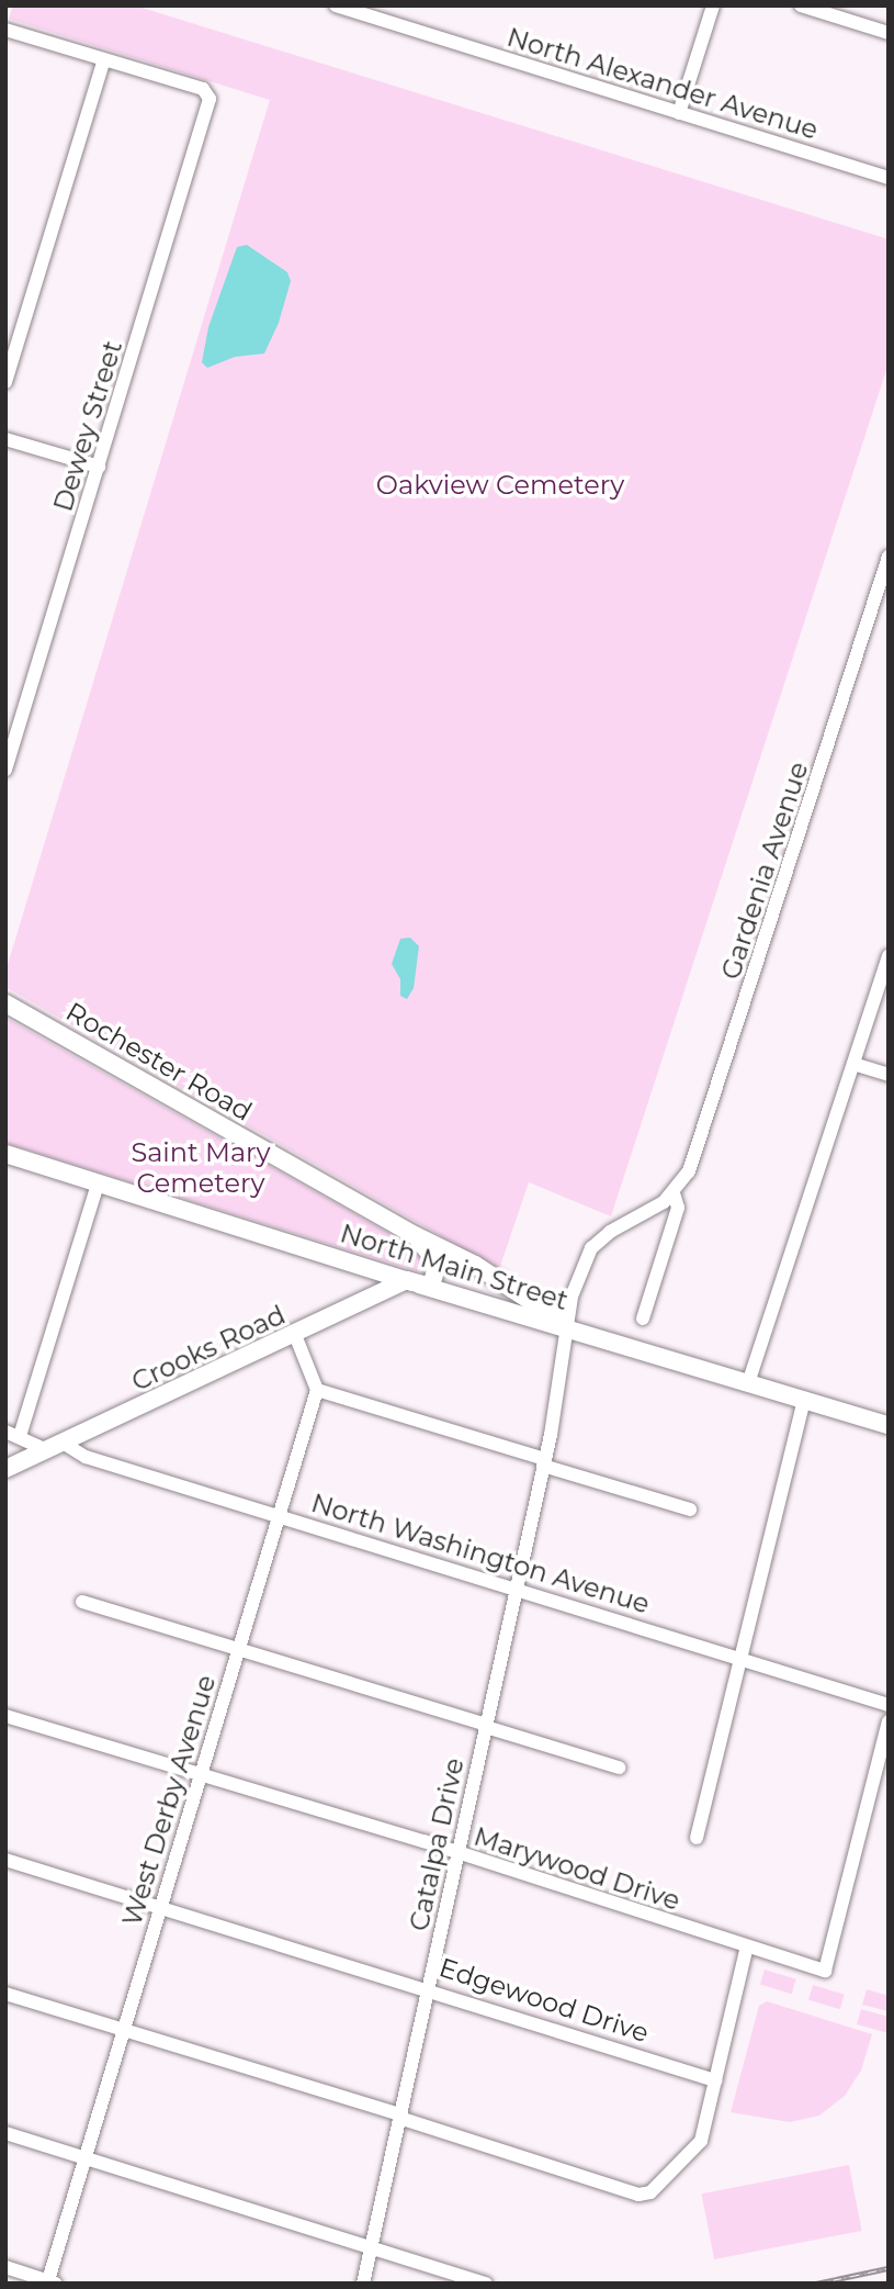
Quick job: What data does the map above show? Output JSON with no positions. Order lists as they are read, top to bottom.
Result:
{
  "streets": {
    "main road": ["Rochester Road", "North Main Street", "Crooks Road"],
    "street": [
      "North Alexander Avenue",
      "Dewey Street",
      "Gardenia Avenue",
      "North Washington Avenue",
      "West Derby Avenue",
      "Catalpa Drive",
      "Marywood Drive",
      "Edgewood Drive"
    ]
  },
  "crossings": [
    ["Gardenia Avenue", "Rochester Road"],
    ["Gardenia Avenue", "North Main Street"],
    ["Gardenia Avenue", "Catalpa Drive"],
    ["Rochester Road", "North Main Street"],
    ["North Main Street", "Crooks Road"],
    ["Crooks Road", "North Washington Avenue"],
    ["North Washington Avenue", "West Derby Avenue"],
    ["North Washington Avenue", "Catalpa Drive"],
    ["West Derby Avenue", "Marywood Drive"],
    ["West Derby Avenue", "Edgewood Drive"],
    ["Catalpa Drive", "Marywood Drive"],
    ["Catalpa Drive", "Edgewood Drive"]
  ],
  "parks": ["Oakview Cemetery", "Saint Mary Cemetery"]
}
